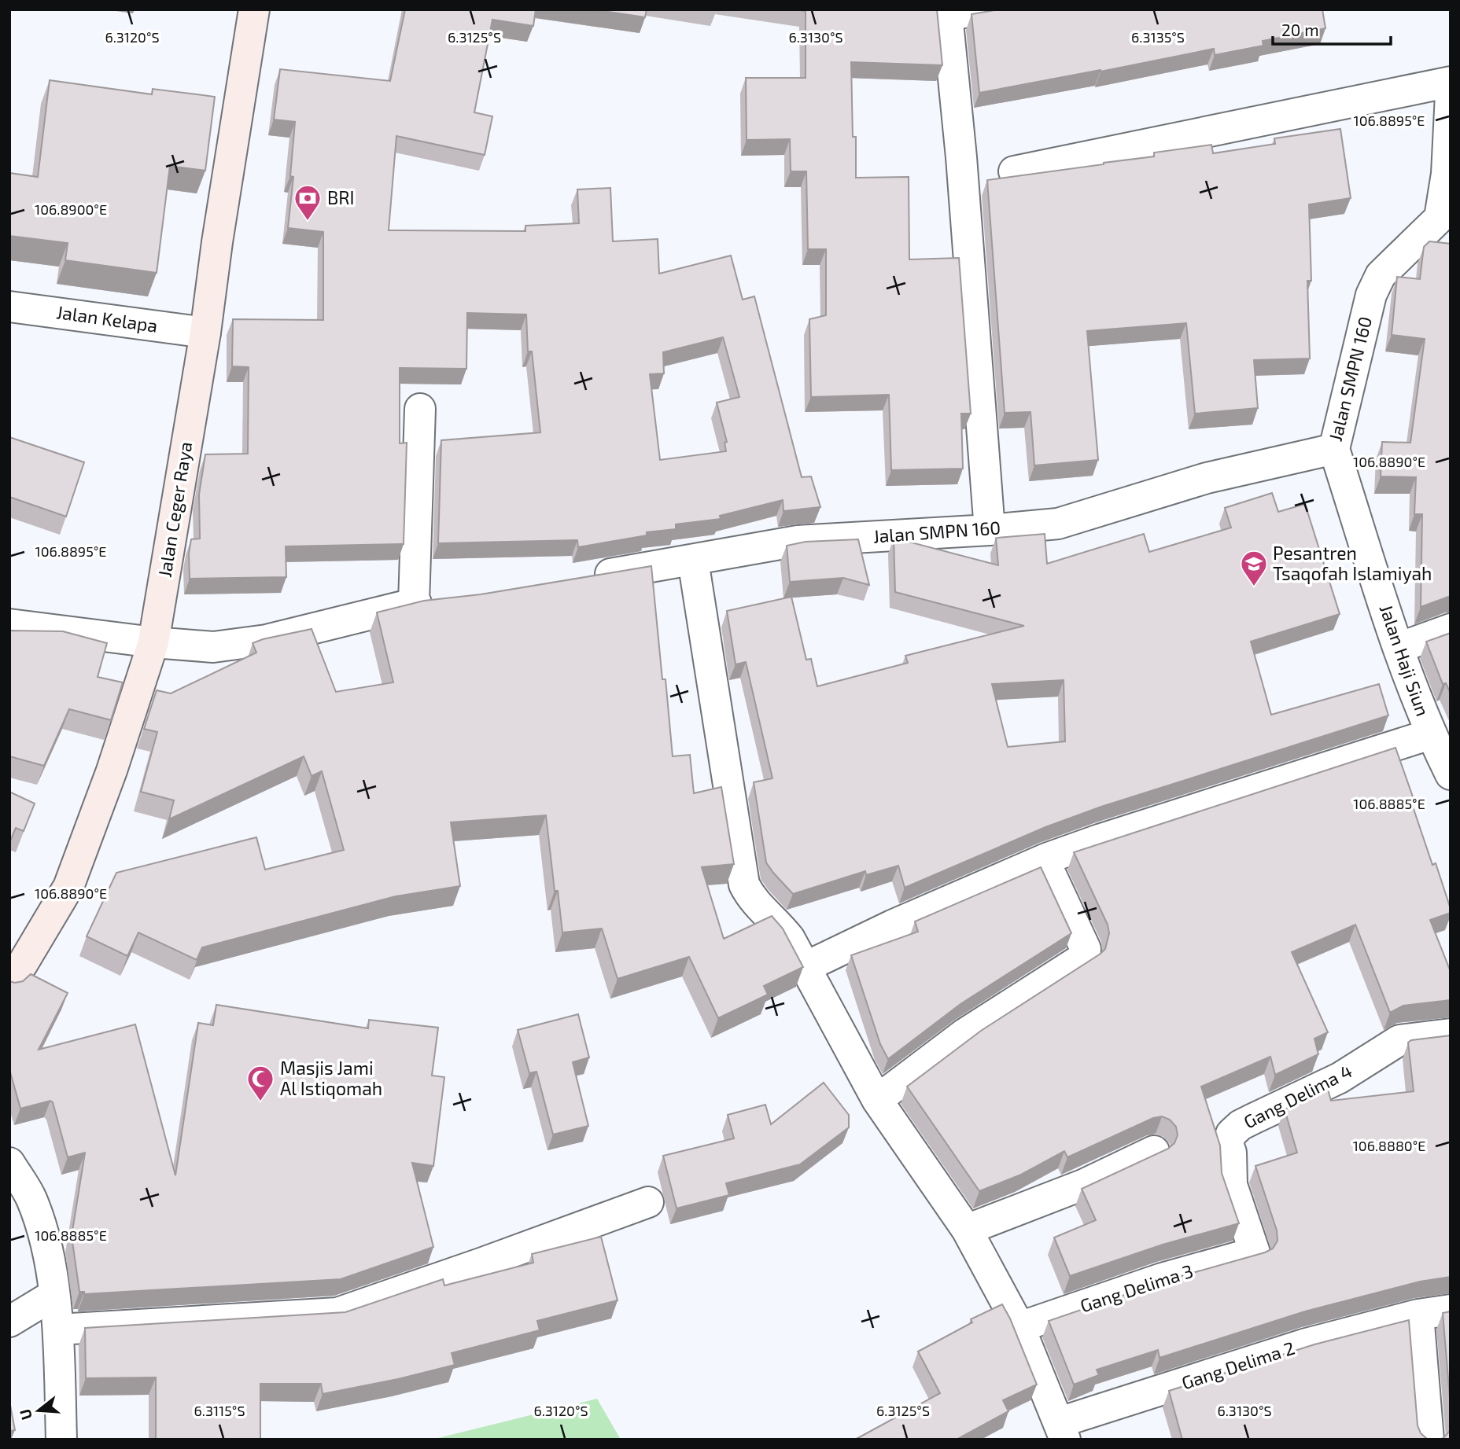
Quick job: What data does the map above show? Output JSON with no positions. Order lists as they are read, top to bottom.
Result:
{
  "streets": {
    "main road": ["Jalan Ceger Raya"],
    "street": [
      "Jalan Kelapa",
      "Jalan SMPN 160",
      "Jalan Haji Siun",
      "Gang Delima 4",
      "Gang Delima 3",
      "Gang Delima 2"
    ]
  },
  "crossings": [
    ["Jalan Kelapa", "Jalan Ceger Raya"],
    ["Jalan SMPN 160", "Jalan Haji Siun"],
    ["Gang Delima 4", "Gang Delima 3"]
  ],
  "places": {
    "bank": ["BRI"],
    "school or university": ["Pesantren Tsaqofah Islamiyah"],
    "mosque": ["Masjis Jami Al Istiqomah"]
  },
  "scale_bar": "20 m",
  "north": "left",
  "coordinates": [
    "6.3120°S",
    "6.3125°S",
    "6.3130°S",
    "6.3135°S",
    "106.8895°E",
    "106.8900°E",
    "106.8890°E",
    "106.8885°E",
    "106.8880°E",
    "6.3115°S"
  ]
}
